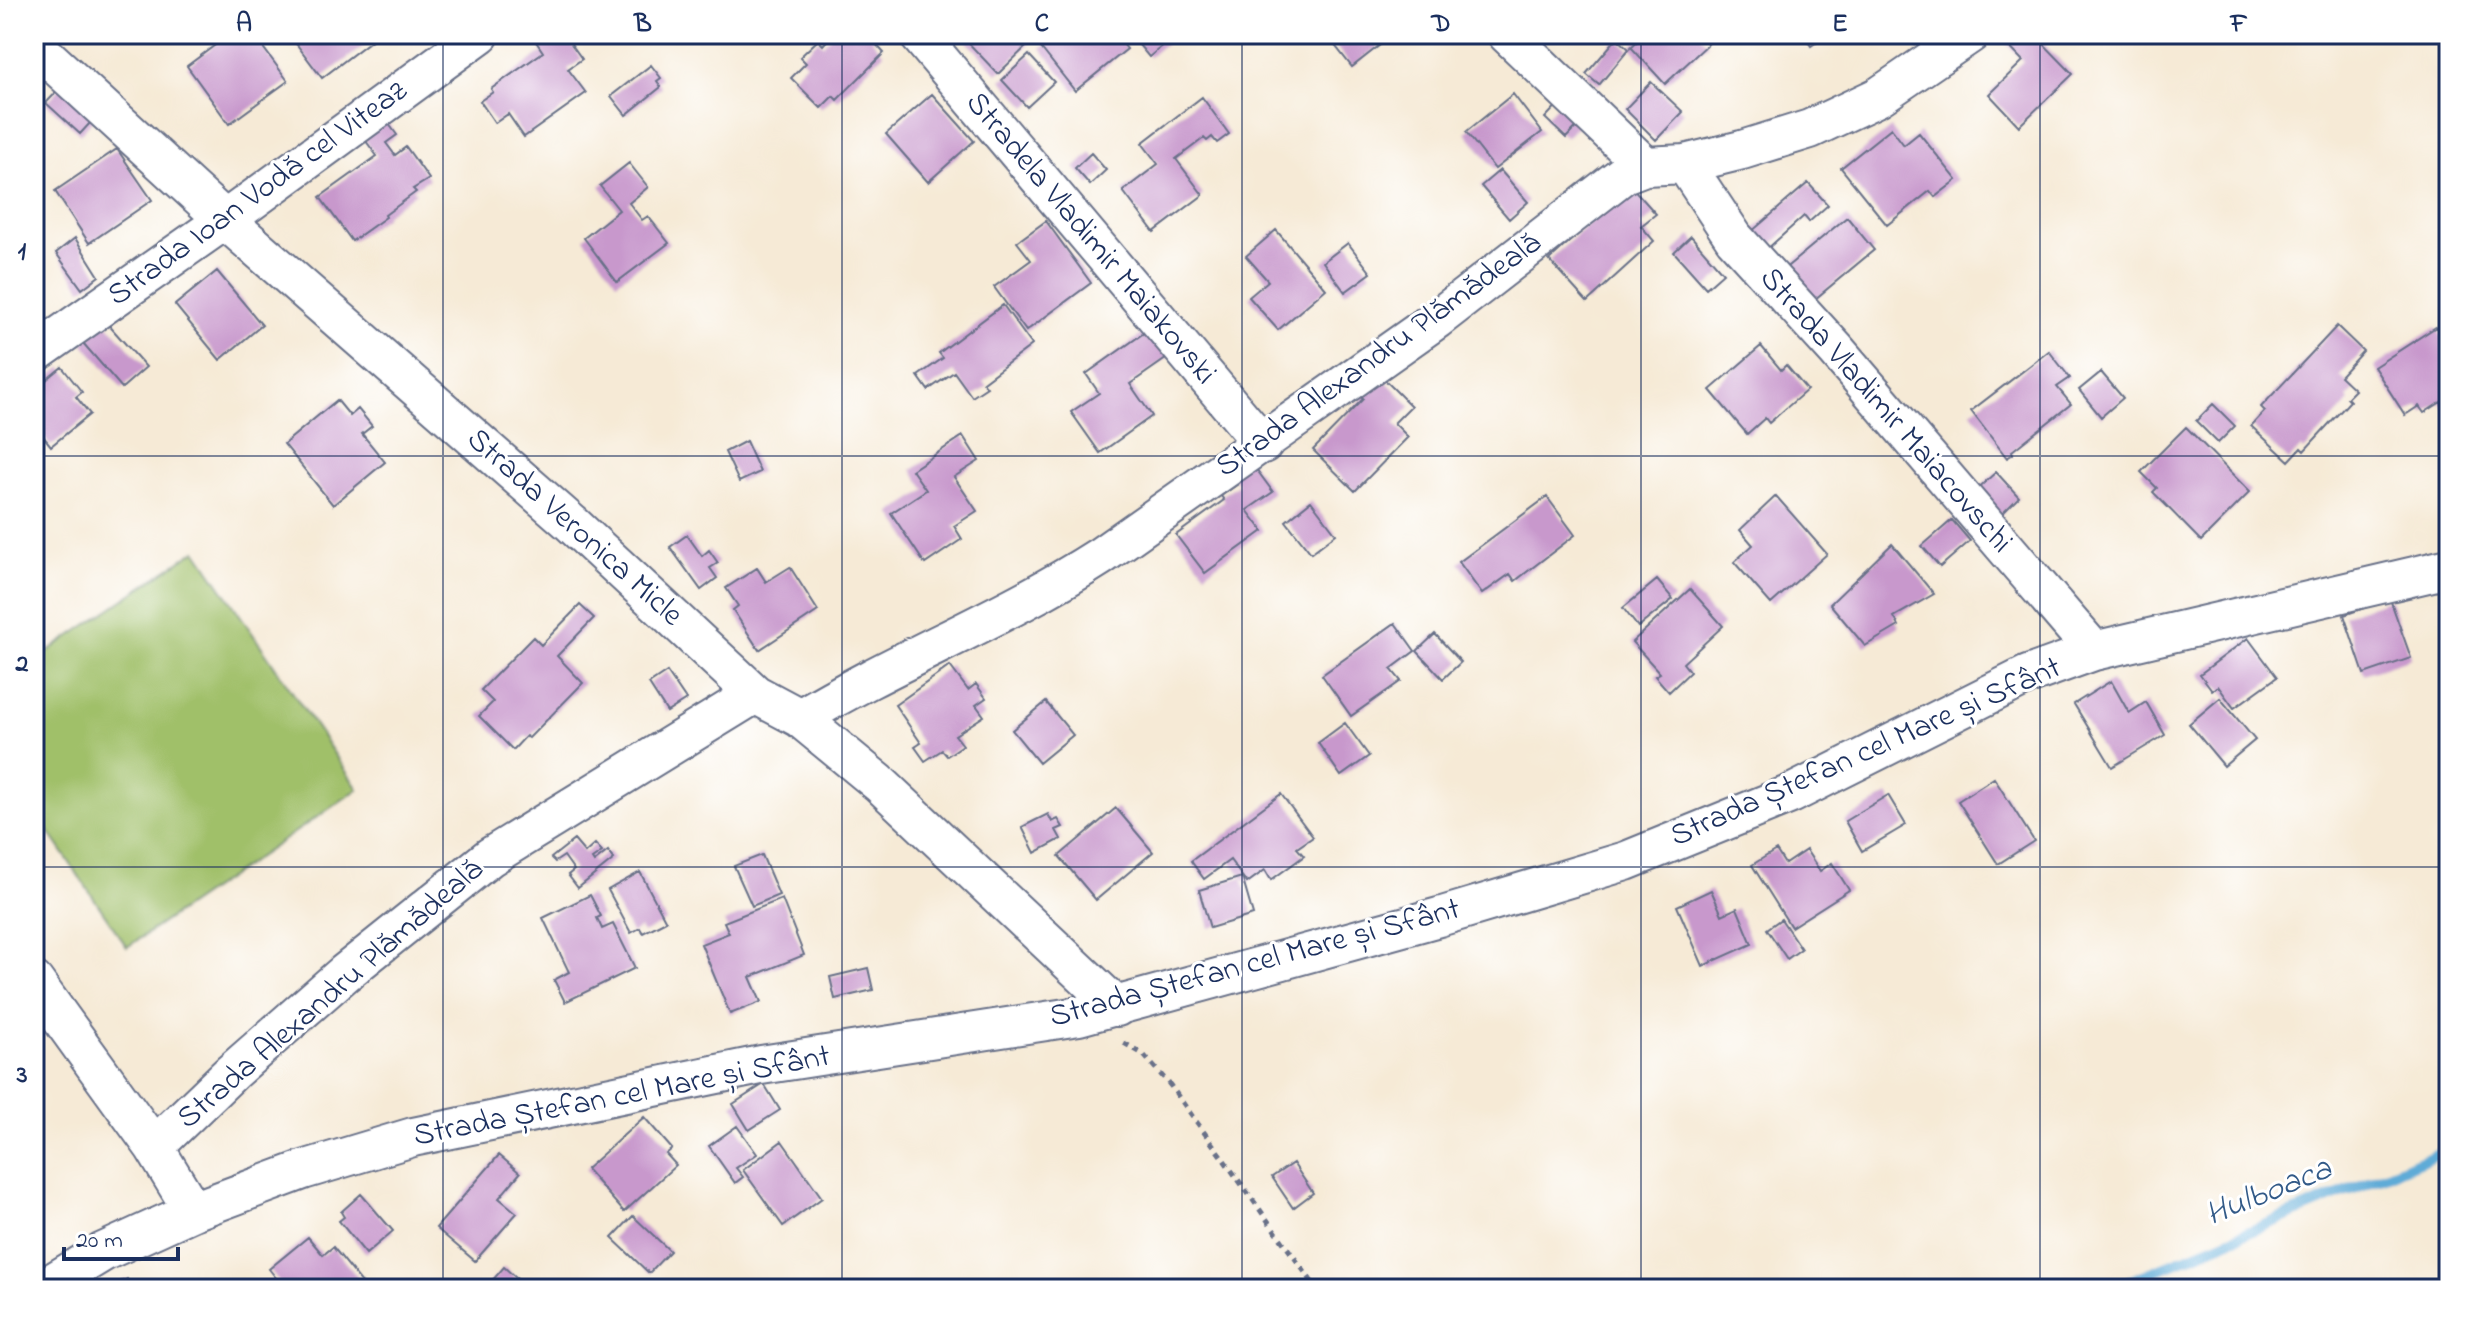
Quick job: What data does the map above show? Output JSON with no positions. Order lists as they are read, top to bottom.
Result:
{
  "streets": {
    "street": [
      "Strada Ioan Vodă cel Viteaz",
      "Stradela Vladimir Maiakovski",
      "Strada Alexandru Plămădeală",
      "Strada Vladimir Maiacovschi",
      "Strada Veronica Micle",
      "Strada Ștefan cel Mare și Sfânt"
    ]
  },
  "crossings": [
    ["Strada Ioan Vodă cel Viteaz", "Strada Veronica Micle"],
    ["Stradela Vladimir Maiakovski", "Strada Alexandru Plămădeală"],
    ["Strada Alexandru Plămădeală", "Strada Vladimir Maiacovschi"],
    ["Strada Alexandru Plămădeală", "Strada Veronica Micle"],
    ["Strada Vladimir Maiacovschi", "Strada Ștefan cel Mare și Sfânt"],
    ["Strada Veronica Micle", "Strada Ștefan cel Mare și Sfânt"]
  ],
  "water": ["Hulboaca"],
  "scale_bar": "20 m",
  "grid": {
    "columns": [
      "A",
      "B",
      "C",
      "D",
      "E",
      "F"
    ],
    "rows": ["1", "2", "3"]
  }
}
